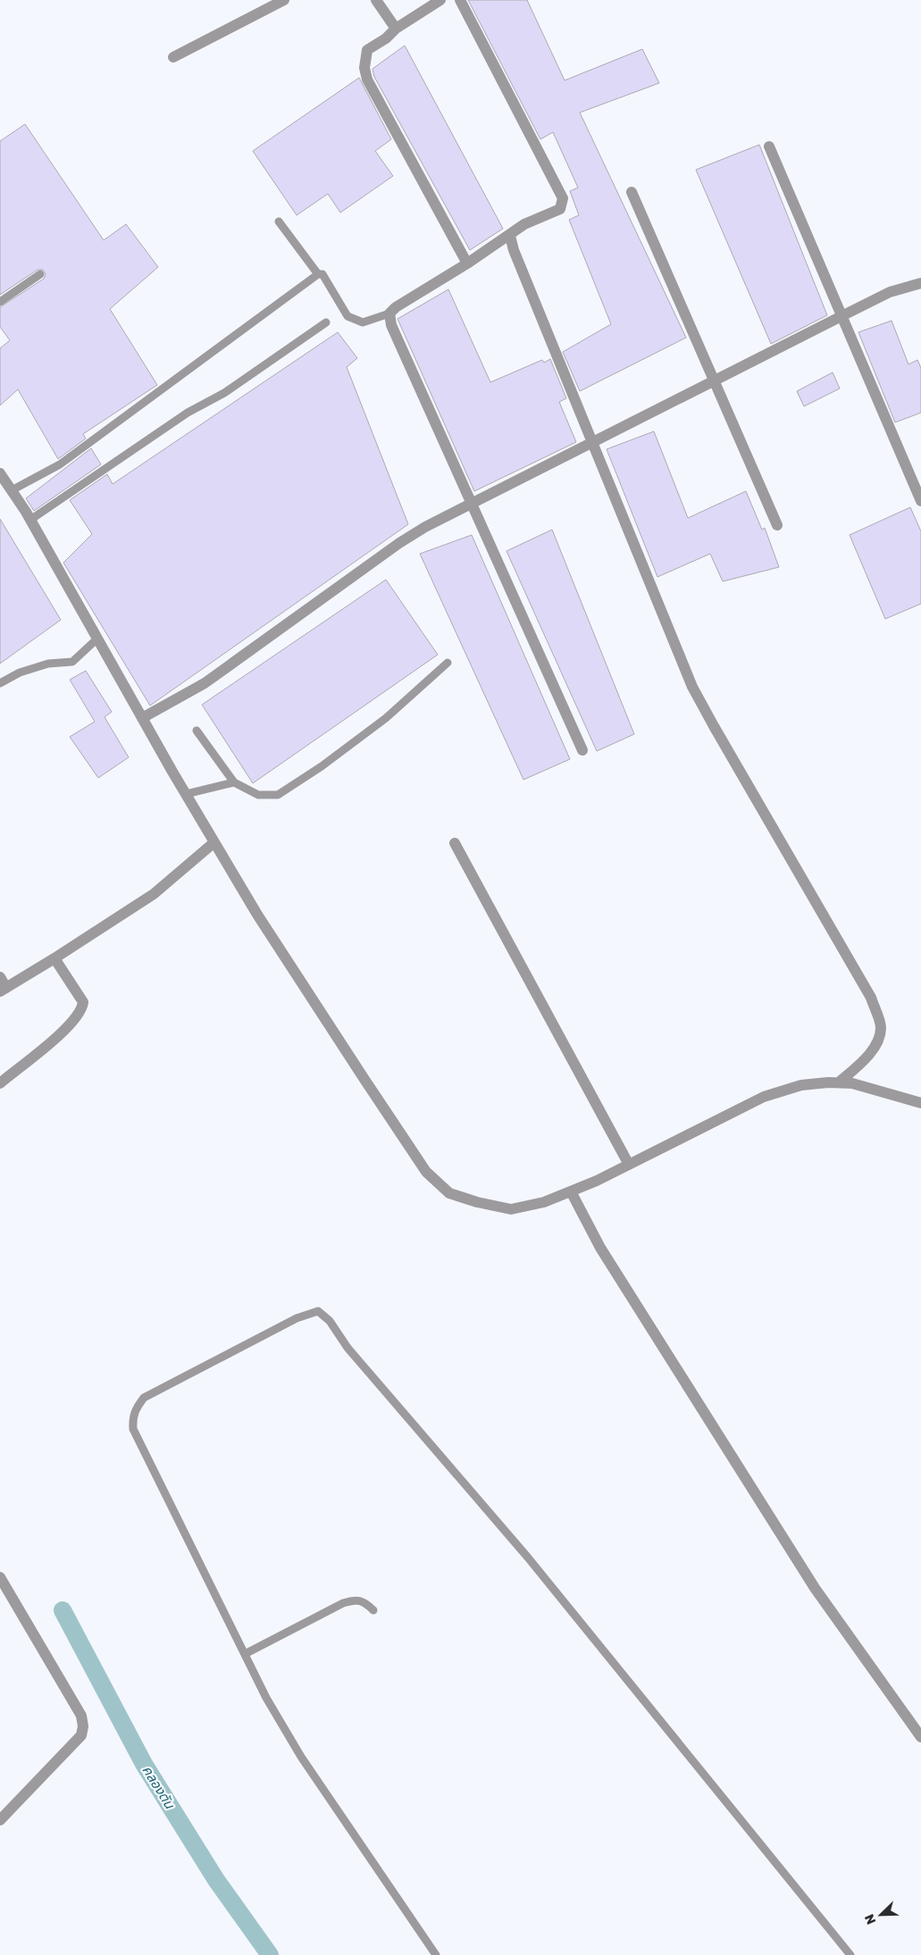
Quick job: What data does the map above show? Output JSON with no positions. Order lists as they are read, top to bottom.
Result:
{
  "water": ["คลองตัน"],
  "north": "bottom left"
}
